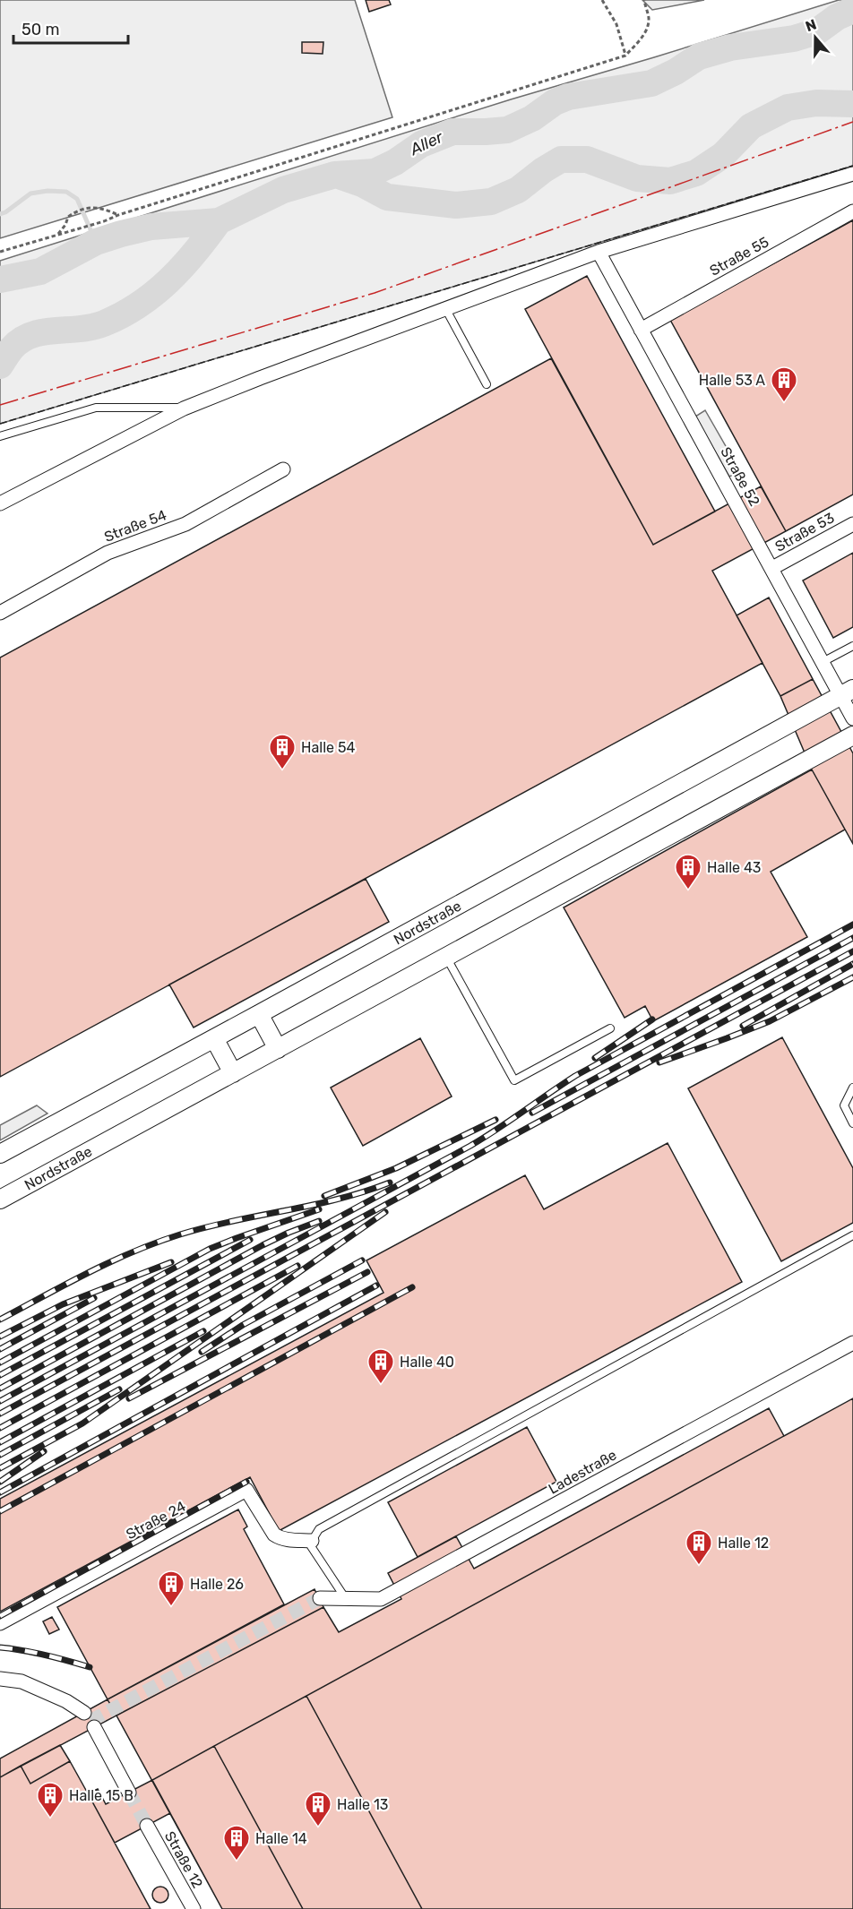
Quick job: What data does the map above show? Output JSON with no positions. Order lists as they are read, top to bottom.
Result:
{
  "streets": {
    "street": [
      "Straße 55",
      "Straße 52",
      "Straße 54",
      "Straße 53",
      "Nordstraße",
      "Ladestraße",
      "Straße 24",
      "Straße 12"
    ]
  },
  "crossings": [
    ["Straße 55", "Straße 52"],
    ["Straße 52", "Straße 53"],
    ["Straße 52", "Nordstraße"]
  ],
  "water": ["Aller"],
  "places": {
    "building": [
      "Halle 53 A",
      "Halle 54",
      "Halle 43",
      "Halle 40",
      "Halle 12",
      "Halle 26",
      "Halle 15 B",
      "Halle 13",
      "Halle 14"
    ]
  },
  "scale_bar": "50 m",
  "north": "top"
}
